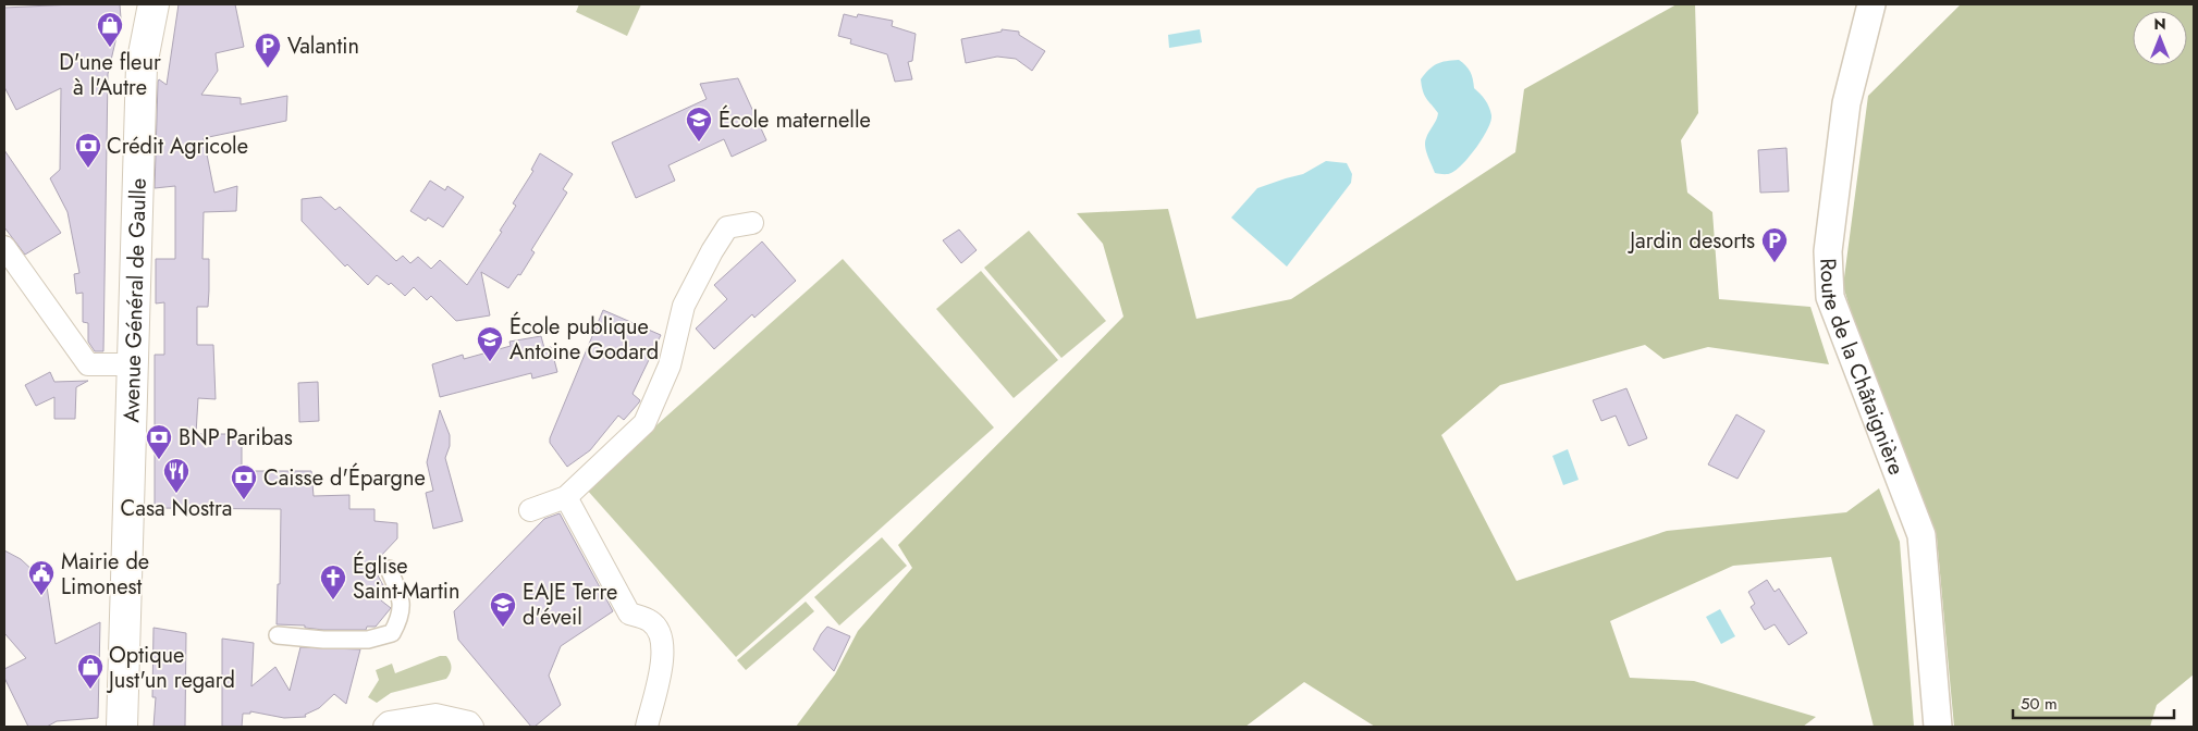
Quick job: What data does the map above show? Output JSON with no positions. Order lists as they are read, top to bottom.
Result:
{
  "streets": {
    "main road": ["Avenue Général de Gaulle"],
    "street": ["Route de la Châtaignière"]
  },
  "places": {
    "shop": ["D'une fleur à l'Autre", "Optique Just'un regard"],
    "parking": ["Valantin", "Jardin desorts"],
    "school or university": ["École maternelle", "École publique Antoine Godard", "EAJE Terre d'éveil"],
    "bank": ["Crédit Agricole", "BNP Paribas", "Caisse d'Épargne"],
    "restaurant": ["Casa Nostra"],
    "public building": ["Mairie de Limonest"],
    "church": ["Église Saint-Martin"]
  },
  "scale_bar": "50 m",
  "north": "top"
}
